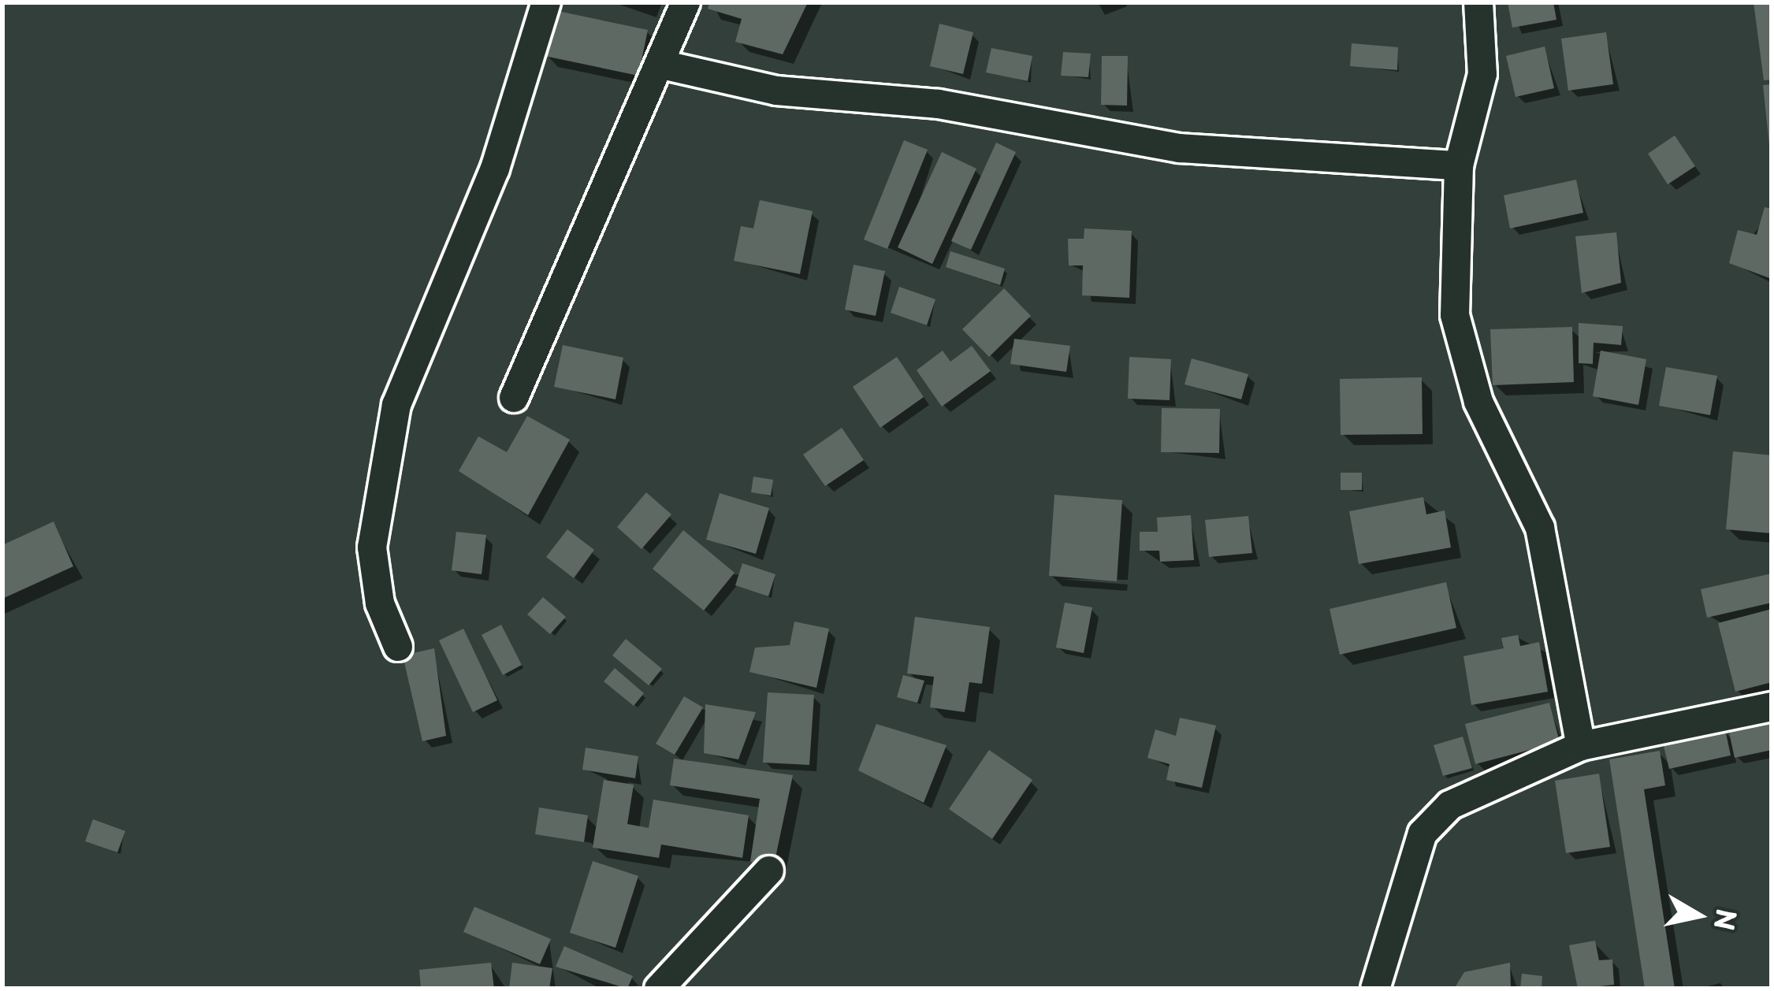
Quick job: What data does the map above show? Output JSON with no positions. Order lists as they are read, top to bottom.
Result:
{
  "north": "right"
}
